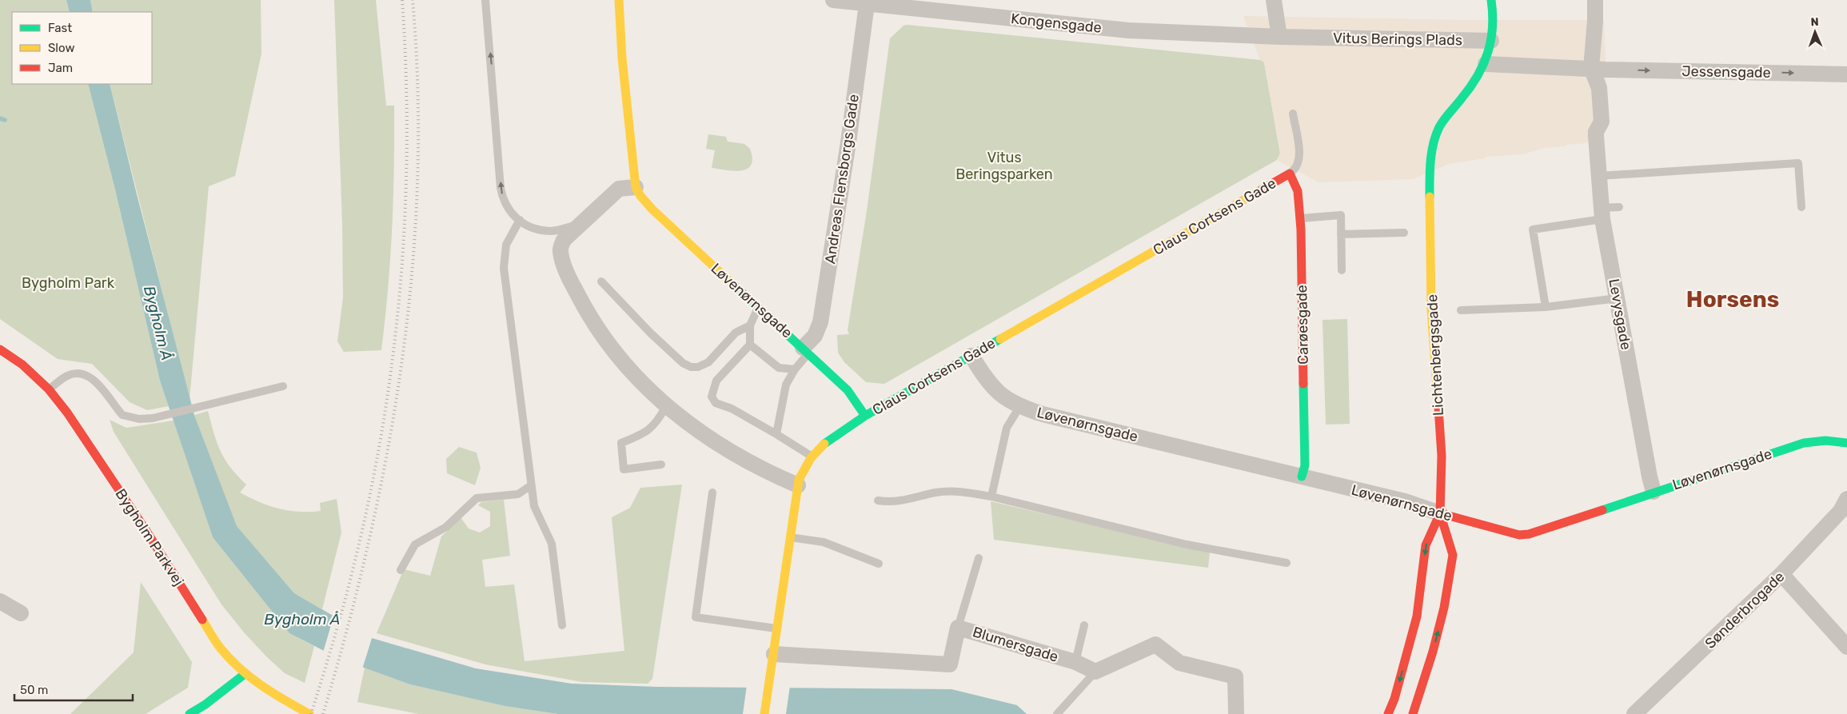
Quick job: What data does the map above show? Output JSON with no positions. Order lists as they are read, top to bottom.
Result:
{
  "streets": {
    "street": [
      "Kongensgade",
      "Vitus Berings Plads",
      "Jessensgade",
      "Andreas Flensborgs Gade",
      "Claus Cortsens Gade",
      "Løvenørnsgade",
      "Levysgade",
      "Carøesgade",
      "Lichtenbergsgade",
      "Bygholm Parkvej",
      "Sønderbrogade",
      "Blumersgade"
    ]
  },
  "crossings": [
    ["Kongensgade", "Vitus Berings Plads"],
    ["Kongensgade", "Andreas Flensborgs Gade"],
    ["Jessensgade", "Levysgade"],
    ["Andreas Flensborgs Gade", "Løvenørnsgade"],
    ["Claus Cortsens Gade", "Løvenørnsgade"],
    ["Claus Cortsens Gade", "Carøesgade"],
    ["Claus Cortsens Gade", "Blumersgade"],
    ["Løvenørnsgade", "Levysgade"],
    ["Løvenørnsgade", "Carøesgade"],
    ["Løvenørnsgade", "Lichtenbergsgade"]
  ],
  "one_way": ["Jessensgade"],
  "districts": ["Horsens"],
  "water": ["Bygholm Å"],
  "parks": ["Vitus Beringsparken", "Bygholm Park"],
  "legend": ["Fast", "Slow", "Jam"],
  "scale_bar": "50 m",
  "north": "top"
}
